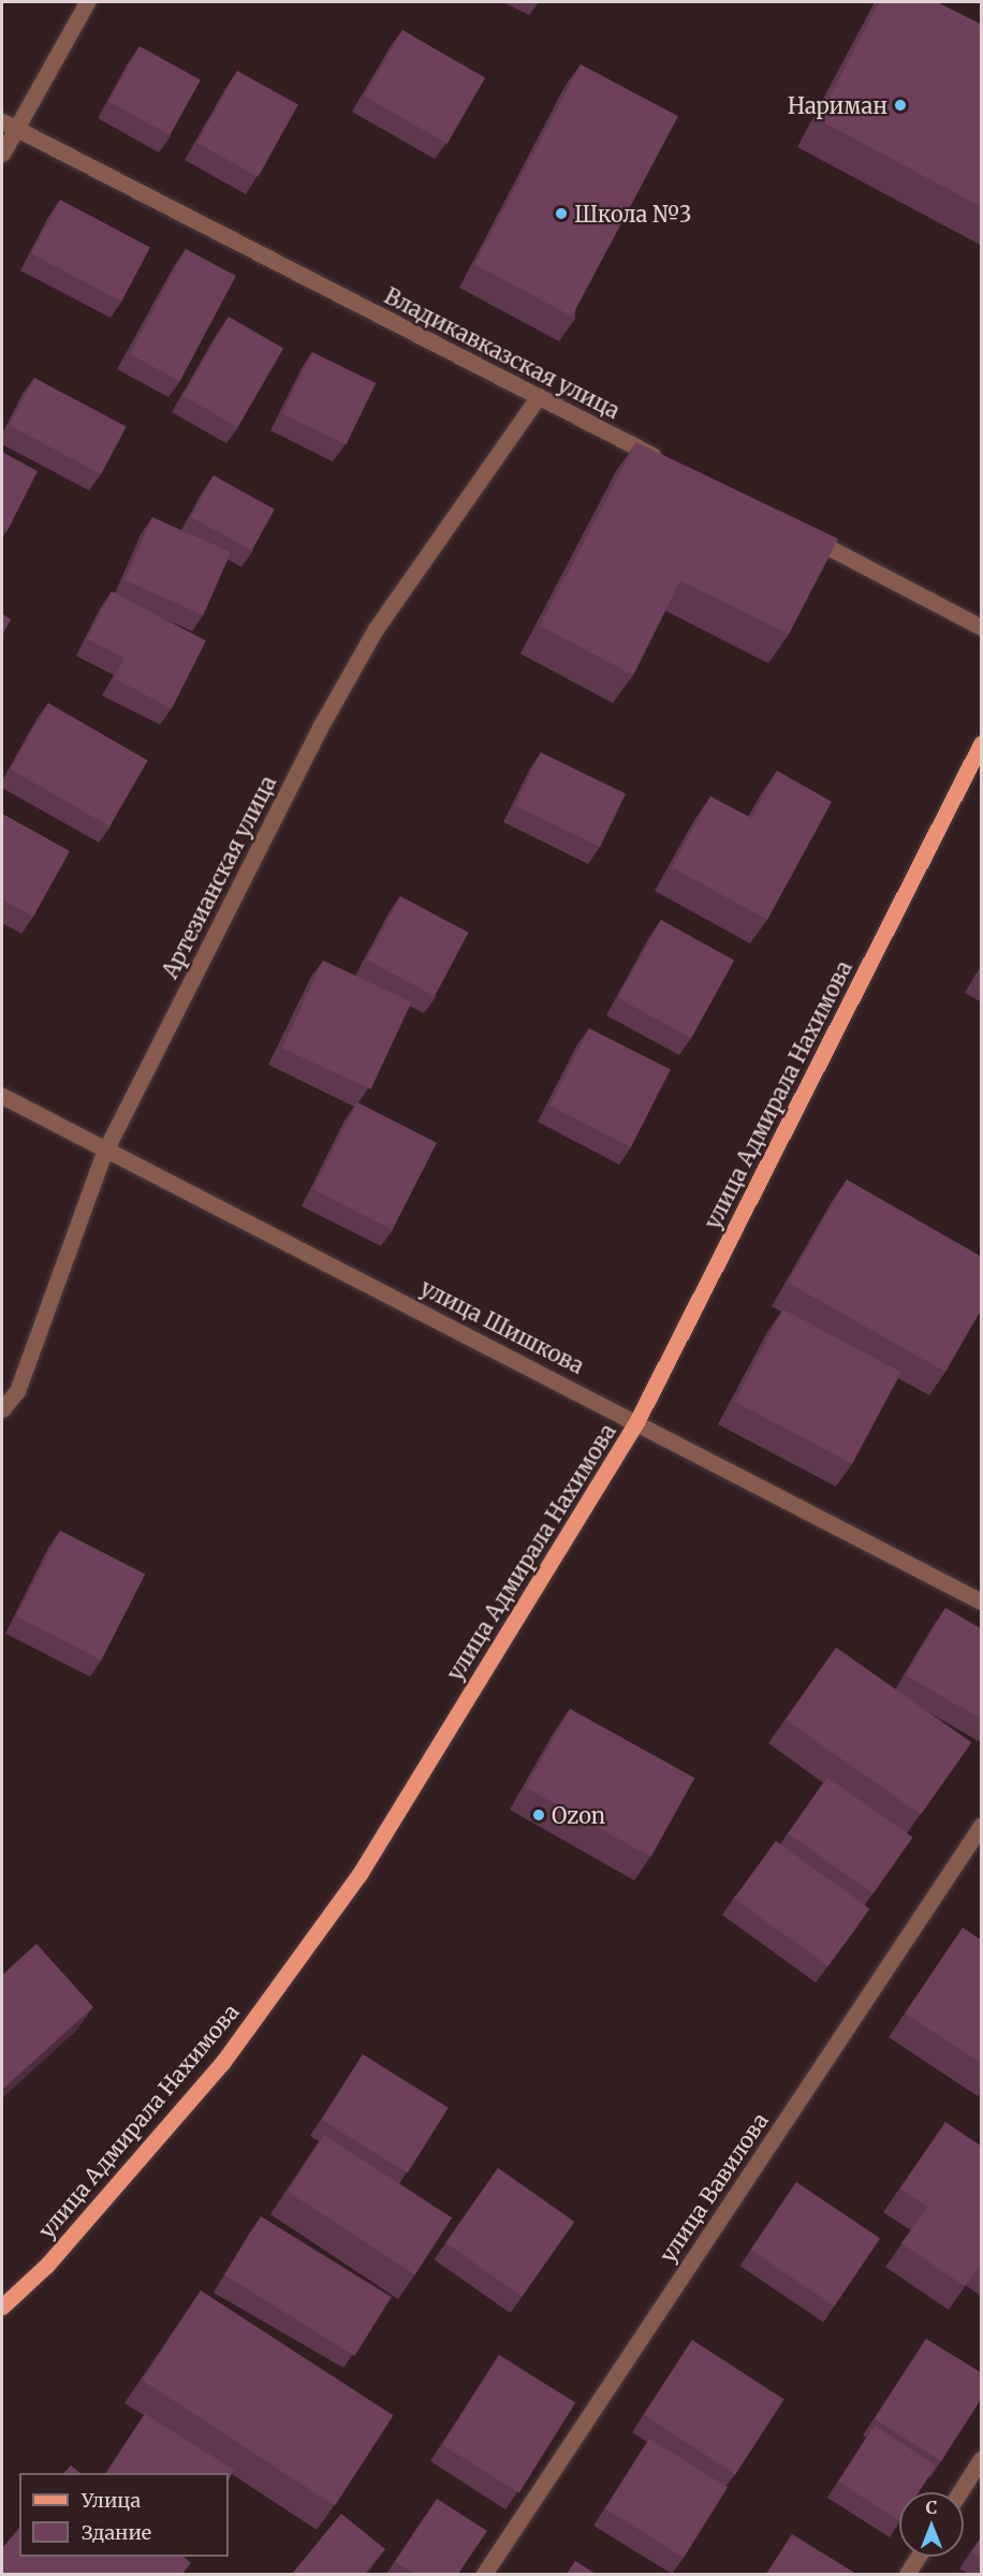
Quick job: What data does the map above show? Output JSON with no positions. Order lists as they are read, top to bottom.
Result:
{
  "streets": {
    "main road": ["улица Адмирала Нахимова"],
    "street": [
      "Владикавказская улица",
      "Артезианская улица",
      "улица Шишкова",
      "улица Вавилова"
    ]
  },
  "crossings": [
    ["Владикавказская улица", "Артезианская улица"],
    ["Артезианская улица", "улица Шишкова"],
    ["улица Адмирала Нахимова", "улица Шишкова"]
  ],
  "places": ["Нариман", "Школа №3", "Ozon"],
  "legend": ["Улица", "Здание"],
  "north": "top"
}
